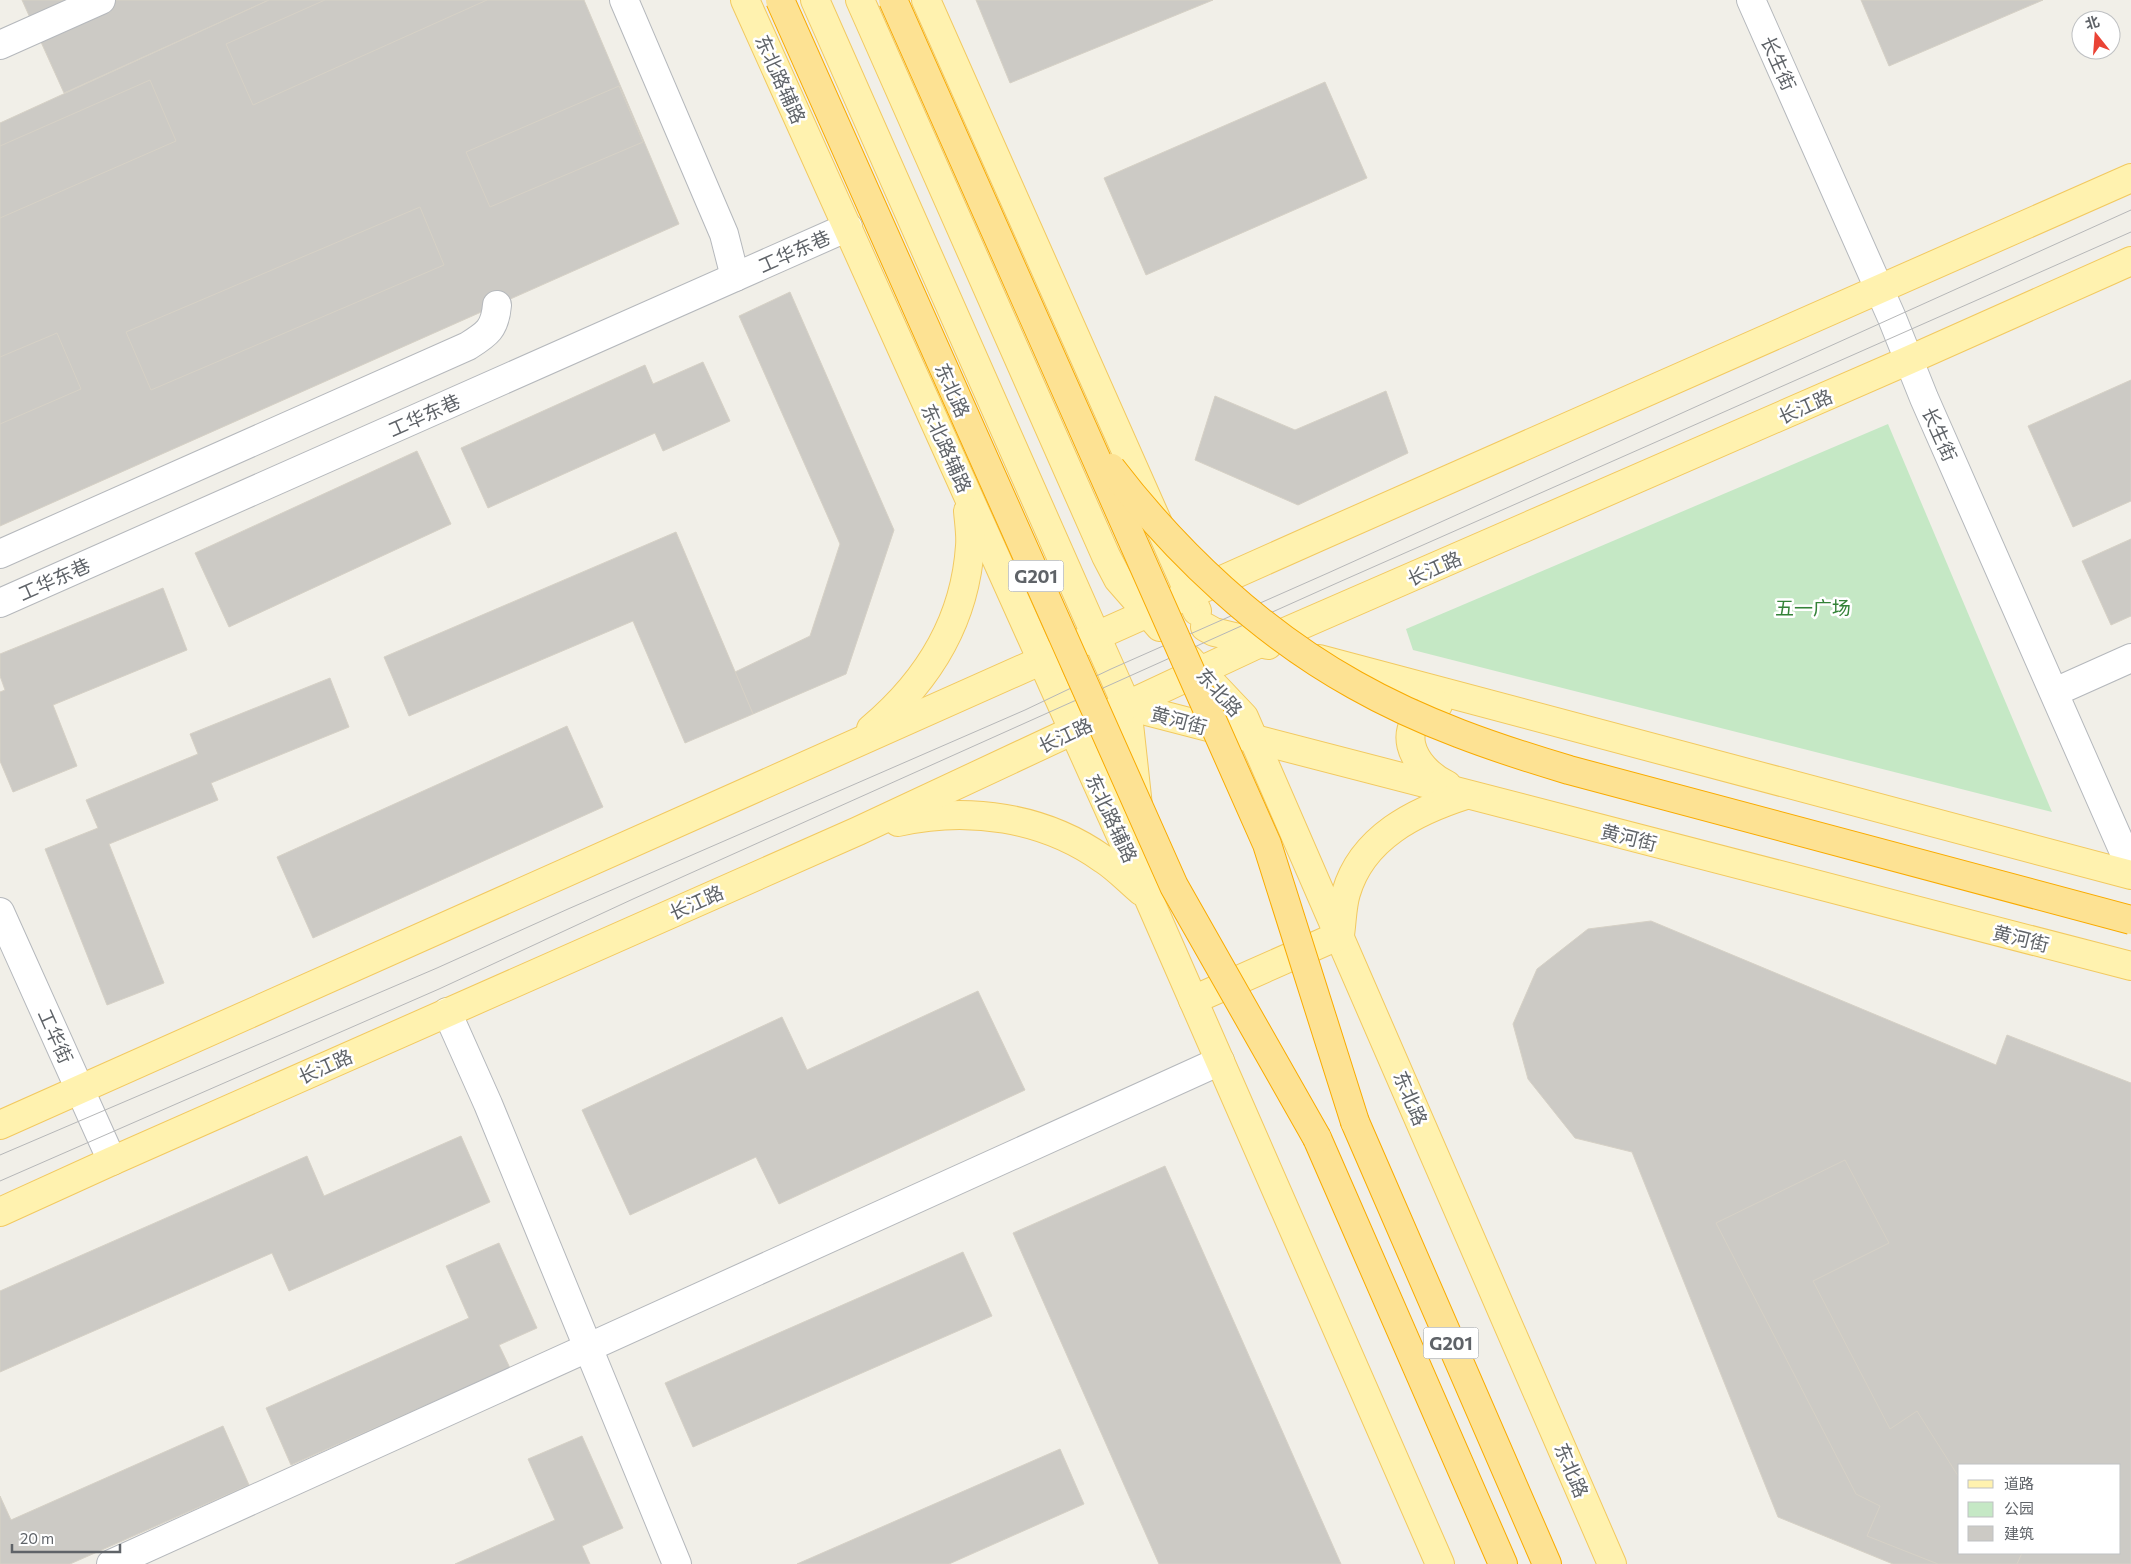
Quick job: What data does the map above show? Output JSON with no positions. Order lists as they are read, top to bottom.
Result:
{
  "streets": {
    "highway": ["东北路", "G201"],
    "main road": ["东北路辅路", "长江路", "黄河街"],
    "street": ["长生街", "工华东巷", "工华街"]
  },
  "crossings": [
    ["长生街", "长江路"],
    ["东北路辅路", "工华东巷"],
    ["东北路辅路", "东北路"],
    ["东北路辅路", "长江路"],
    ["东北路", "长江路"],
    ["东北路", "黄河街"],
    ["长江路", "黄河街"],
    ["长江路", "工华街"]
  ],
  "parks": ["五一广场"],
  "legend": ["道路", "公园", "建筑"],
  "scale_bar": "20 m",
  "north": "top"
}
